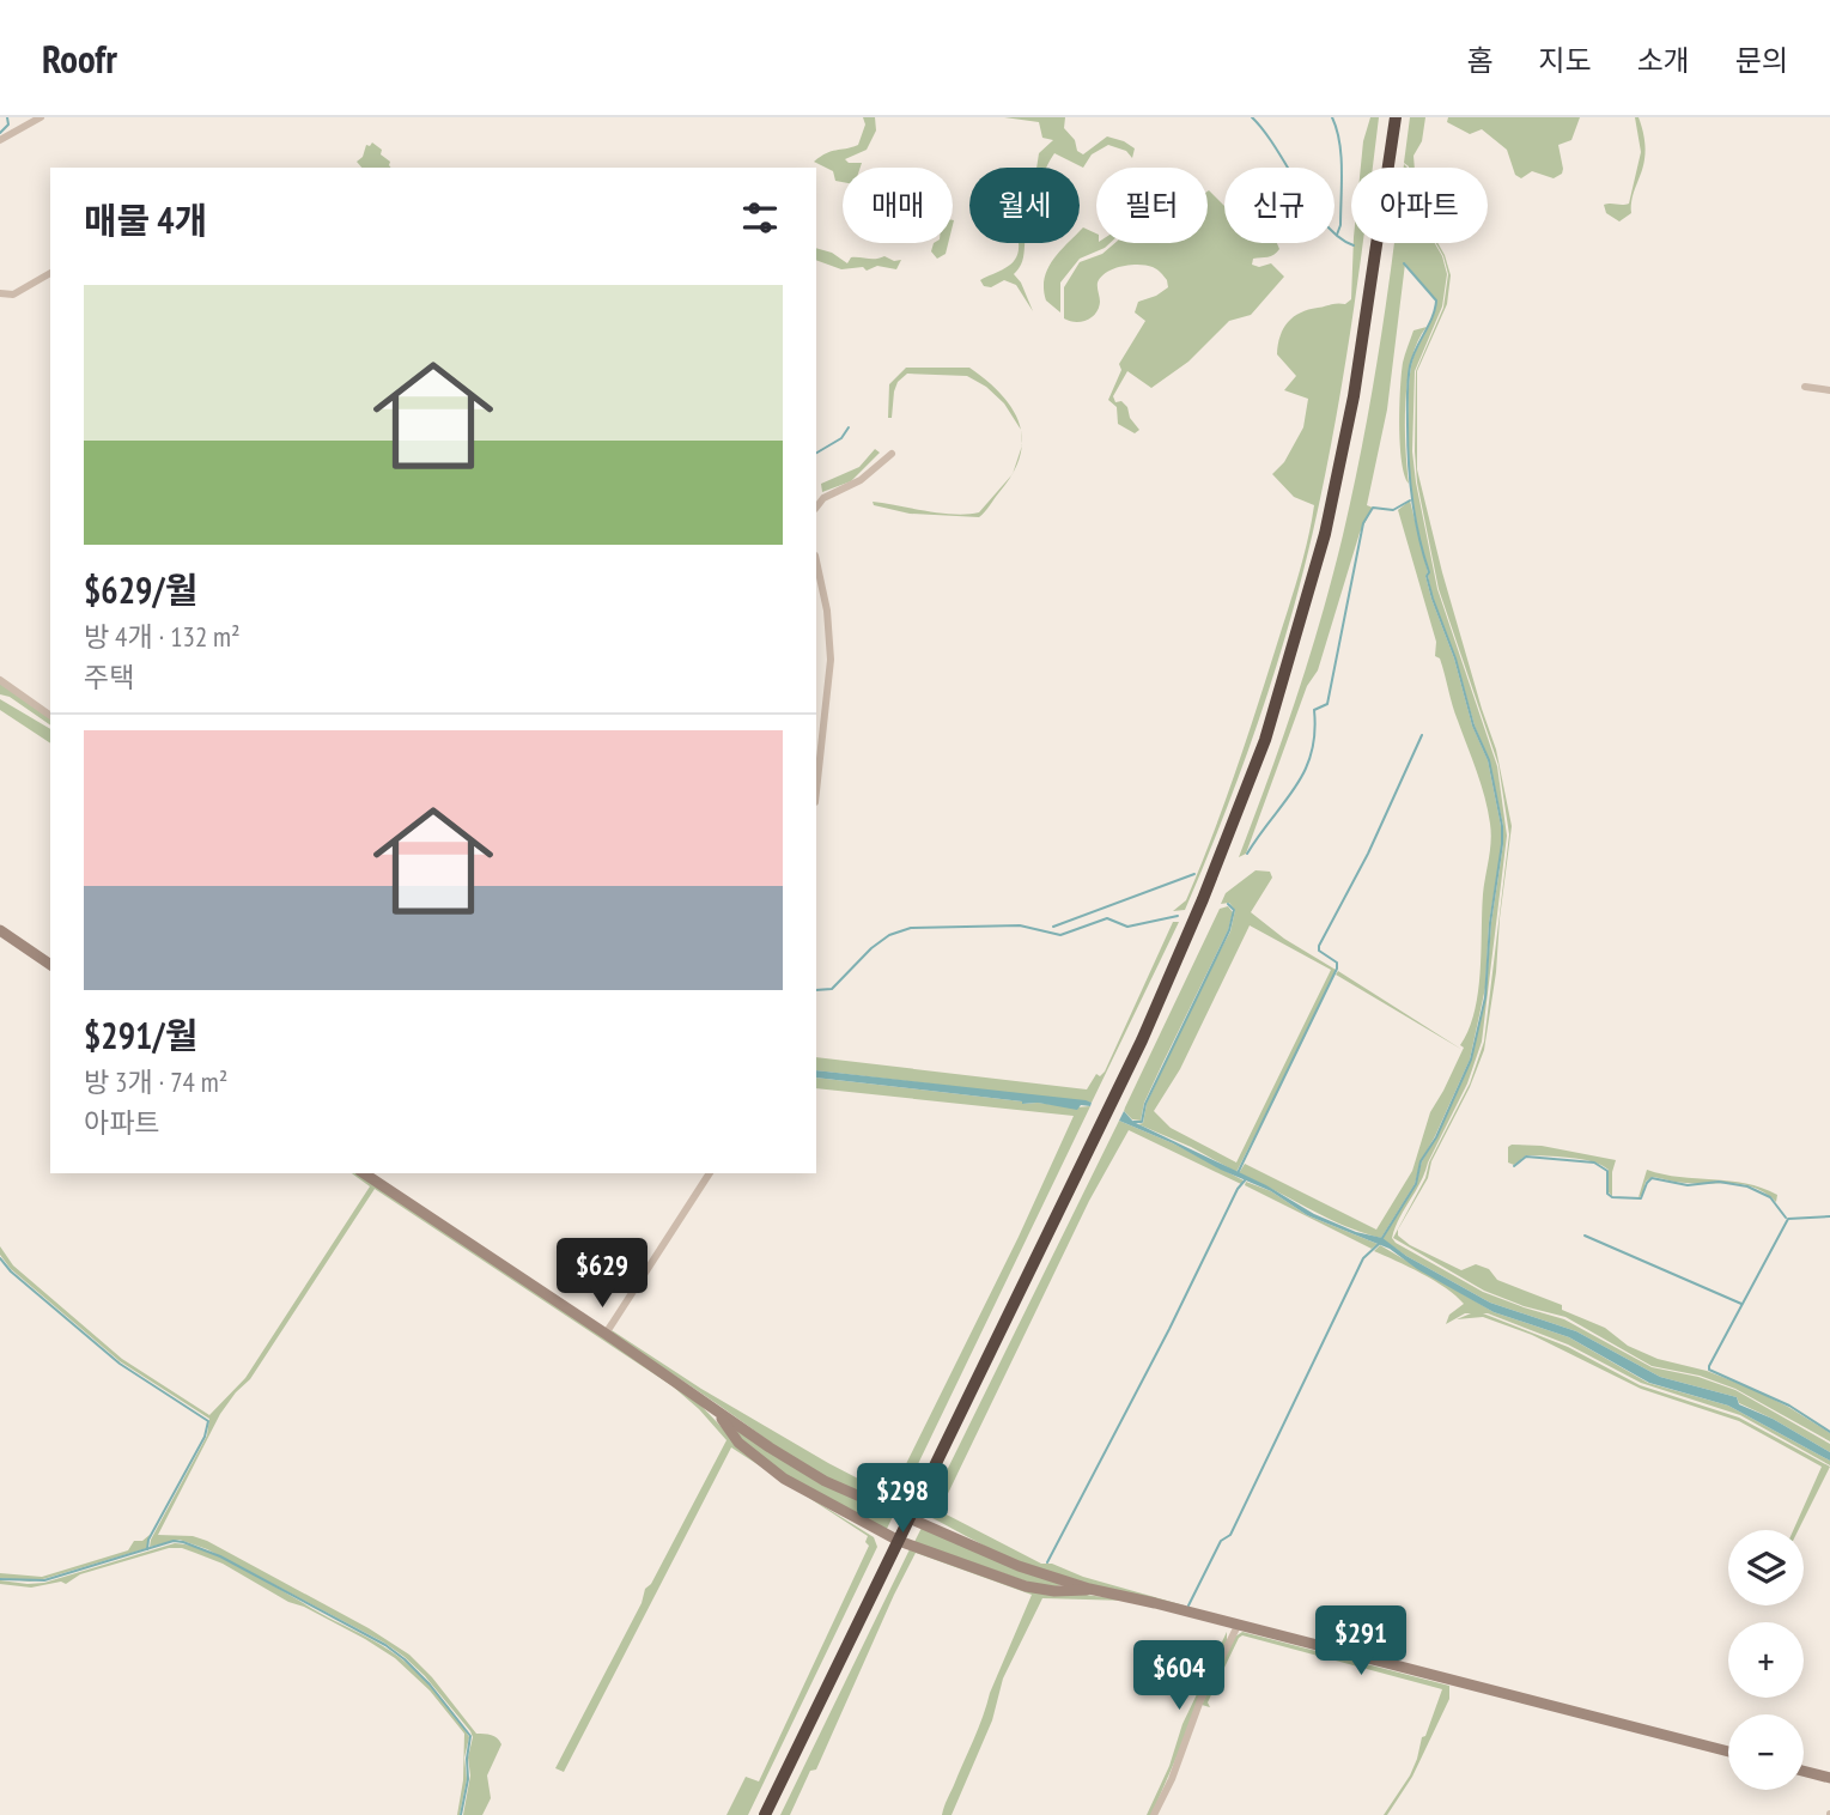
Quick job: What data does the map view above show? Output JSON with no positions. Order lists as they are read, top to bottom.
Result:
{
  "page": {
    "header": "Roofr",
    "nav": [
      "홈",
      "지도",
      "소개",
      "문의"
    ],
    "chip": [
      "매매",
      "월세",
      "필터",
      "신규",
      "아파트"
    ],
    "heading": "매물 4개",
    "list": [
      {
        "name": "$629/월",
        "note": "방 4개 · 132 m² · 주택"
      },
      {
        "name": "$291/월",
        "note": "방 3개 · 74 m² · 아파트"
      }
    ],
    "price": [
      "$629",
      "$298",
      "$291",
      "$604"
    ],
    "map_buttons": ["+", "−"]
  }
}
